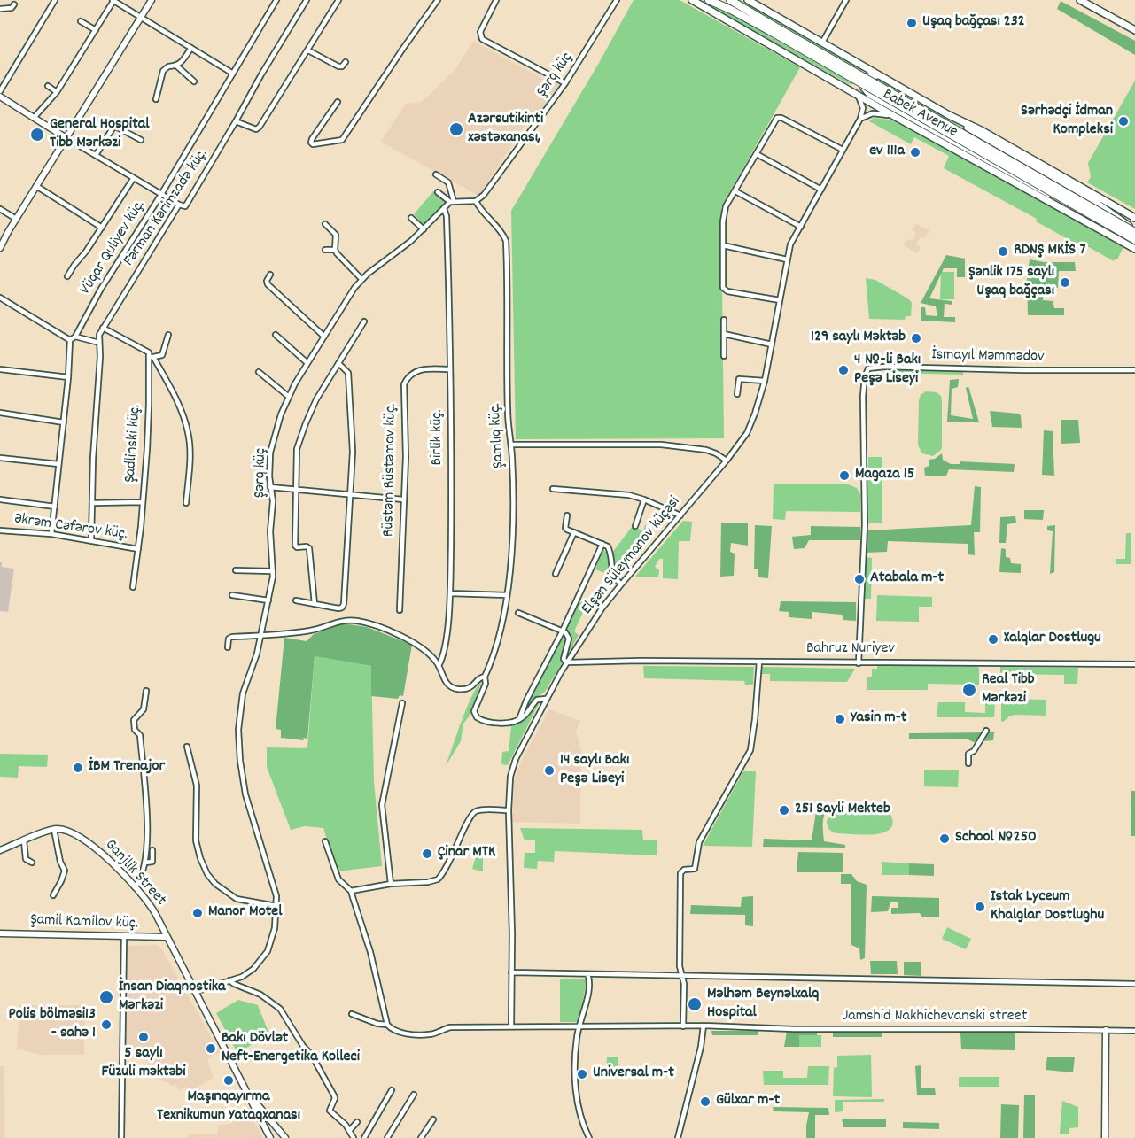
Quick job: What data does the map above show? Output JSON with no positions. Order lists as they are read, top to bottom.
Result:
{
  "streets": {
    "main road": ["Babek Avenue"],
    "street": [
      "Şərq küç",
      "Fərman Kərimzadə küç.",
      "Vüqar Quliyev küç.",
      "İsmayıl Məmmədov",
      "Şamlıq küç.",
      "Birlik küç.",
      "Şadlinski küç.",
      "Rüstəm Rüstəmov küç.",
      "Əkrəm Cəfərov küç.",
      "Elşən Süleymanov küçəsi",
      "Bahruz Nuriyev",
      "Ganjlik Street",
      "Şamil Kamilov küç.",
      "Jamshid Nakhichevanski street"
    ]
  },
  "crossings": [
    ["Şərq küç", "Şamlıq küç."],
    ["Şərq küç", "Birlik küç."],
    ["Şərq küç", "Ganjlik Street"],
    ["Fərman Kərimzadə küç.", "Əkrəm Cəfərov küç."],
    ["İsmayıl Məmmədov", "Bahruz Nuriyev"],
    ["Birlik küç.", "Rüstəm Rüstəmov küç."],
    ["Şadlinski küç.", "Əkrəm Cəfərov küç."],
    ["Elşən Süleymanov küçəsi", "Bahruz Nuriyev"],
    ["Elşən Süleymanov küçəsi", "Jamshid Nakhichevanski street"],
    ["Ganjlik Street", "Şamil Kamilov küç."]
  ],
  "places": [
    "Uşaq bağçası 232",
    "Sərhədçi İdman Kompleksi",
    "Azərsutikinti xəstəxanası,",
    "General Hospital Tibb Mərkəzi",
    "ev 111a",
    "RDNŞ MKİS 7",
    "Şənlik 175 saylı Uşaq bağçası",
    "129 saylı Məktəb",
    "4 №-li Bakı Peşə Liseyi",
    "Magaza 15",
    "Atabala m-t",
    "Xalqlar Dostlugu",
    "Real Tibb Mərkəzi",
    "Yasin m-t",
    "İBM Trenajor",
    "14 saylı Bakı Peşə Liseyi",
    "251 Sayli Mekteb",
    "School №250",
    "Çinar MTK",
    "Istak Lyceum Khalglar Dostlughu",
    "Manor Motel",
    "İnsan Diaqnostika Mərkəzi",
    "Məlhəm Beynəlxalq Hospital",
    "Polis bölməsi13 - sahə 1",
    "5 saylı Füzuli məktəbi",
    "Bakı Dövlət Neft-Energetika Kolleci",
    "Universal m-t",
    "Maşınqayırma Texnikumun Yataqxanası",
    "Gülxar m-t"
  ]
}
